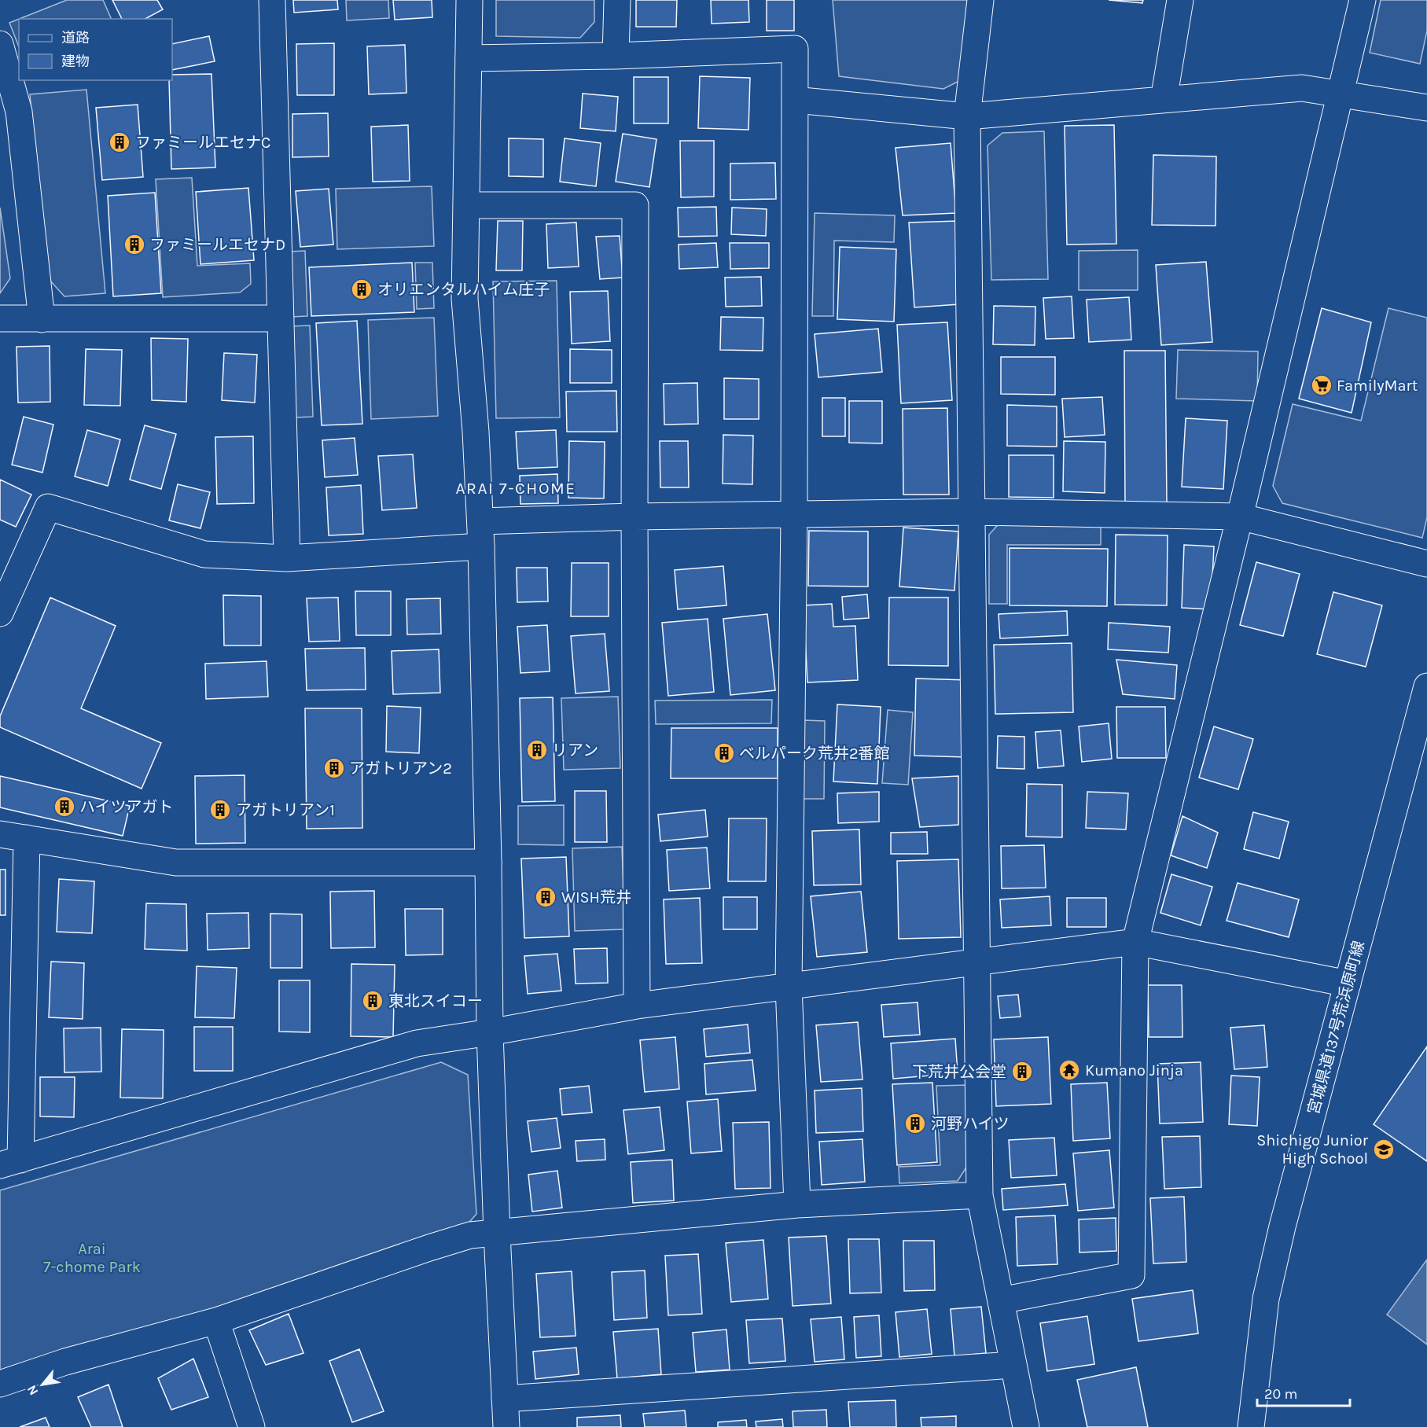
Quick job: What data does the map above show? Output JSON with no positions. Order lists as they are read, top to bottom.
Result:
{
  "streets": {
    "street": ["宮城県道137号荒浜原町線"]
  },
  "districts": ["ARAI 7-CHOME"],
  "parks": ["Arai 7-chome Park"],
  "places": {
    "building": [
      "ファミールエセナC",
      "ファミールエセナD",
      "オリエンタルハイム庄子",
      "リアン",
      "ベルパーク荒井2番館",
      "アガトリアン2",
      "ハイツアガト",
      "アガトリアン1",
      "WISH荒井",
      "東北スイコー",
      "下荒井公会堂",
      "河野ハイツ"
    ],
    "supermarket": ["FamilyMart"],
    "temple": ["Kumano Jinja"],
    "school or university": ["Shichigo Junior High School"]
  },
  "legend": ["道路", "建物"],
  "scale_bar": "20 m",
  "north": "bottom left"
}
